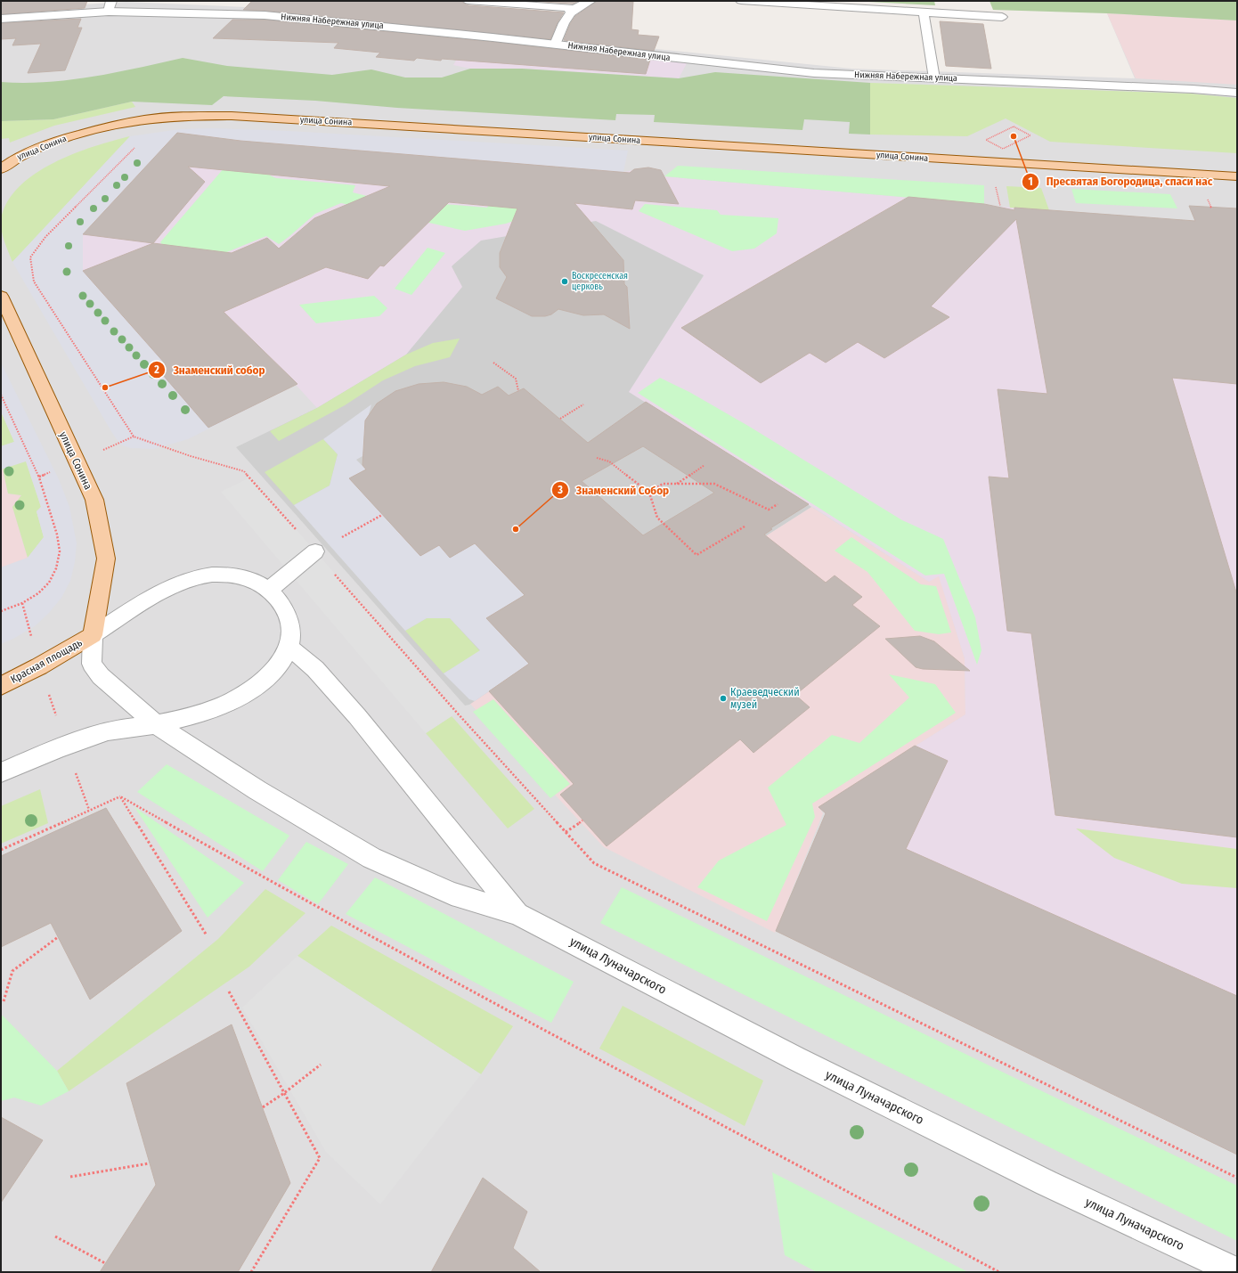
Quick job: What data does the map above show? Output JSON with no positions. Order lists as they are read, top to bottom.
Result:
{
  "streets": {
    "main road": ["улица Сонина", "Красная площадь"],
    "street": ["Нижняя Набережная улица", "улица Луначарского"]
  },
  "crossings": [
    ["улица Сонина", "Красная площадь"]
  ],
  "places": [
    "Пресвятая Богородица, спаси нас",
    "Воскресенская церковь",
    "Знаменский собор",
    "Знаменский Собор",
    "Краеведческий музей"
  ]
}
